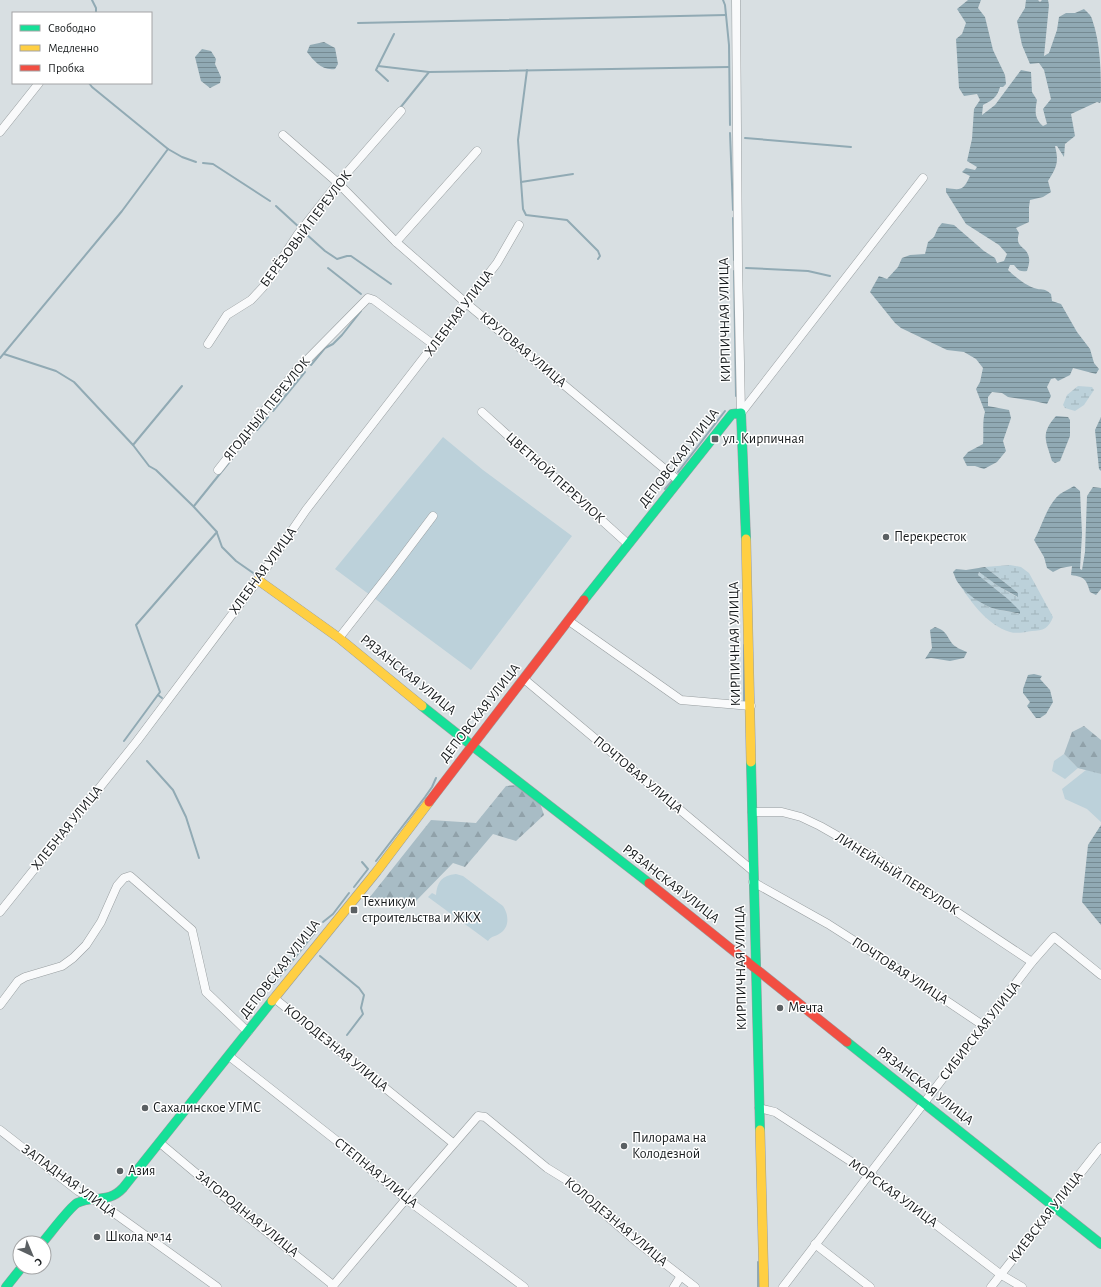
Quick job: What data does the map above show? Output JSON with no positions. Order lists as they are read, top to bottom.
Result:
{
  "streets": {
    "street": [
      "БЕРЁЗОВЫЙ ПЕРЕУЛОК",
      "ХЛЕБНАЯ УЛИЦА",
      "КИРПИЧНАЯ УЛИЦА",
      "КРУГОВАЯ УЛИЦА",
      "ЯГОДНЫЙ ПЕРЕУЛОК",
      "ДЕПОВСКАЯ УЛИЦА",
      "ЦВЕТНОЙ ПЕРЕУЛОК",
      "РЯЗАНСКАЯ УЛИЦА",
      "ПОЧТОВАЯ УЛИЦА",
      "ЛИНЕЙНЫЙ ПЕРЕУЛОК",
      "СИБИРСКАЯ УЛИЦА",
      "КОЛОДЕЗНАЯ УЛИЦА",
      "СТЕПНАЯ УЛИЦА",
      "ЗАПАДНАЯ УЛИЦА",
      "МОРСКАЯ УЛИЦА",
      "ЗАГОРОДНАЯ УЛИЦА",
      "КИЕВСКАЯ УЛИЦА"
    ]
  },
  "crossings": [
    ["БЕРЁЗОВЫЙ ПЕРЕУЛОК", "КРУГОВАЯ УЛИЦА"],
    ["ХЛЕБНАЯ УЛИЦА", "КРУГОВАЯ УЛИЦА"],
    ["ХЛЕБНАЯ УЛИЦА", "ЯГОДНЫЙ ПЕРЕУЛОК"],
    ["ХЛЕБНАЯ УЛИЦА", "РЯЗАНСКАЯ УЛИЦА"],
    ["КИРПИЧНАЯ УЛИЦА", "ДЕПОВСКАЯ УЛИЦА"],
    ["КИРПИЧНАЯ УЛИЦА", "РЯЗАНСКАЯ УЛИЦА"],
    ["КИРПИЧНАЯ УЛИЦА", "ПОЧТОВАЯ УЛИЦА"],
    ["КИРПИЧНАЯ УЛИЦА", "ЛИНЕЙНЫЙ ПЕРЕУЛОК"],
    ["КИРПИЧНАЯ УЛИЦА", "МОРСКАЯ УЛИЦА"],
    ["КРУГОВАЯ УЛИЦА", "ДЕПОВСКАЯ УЛИЦА"],
    ["ДЕПОВСКАЯ УЛИЦА", "ЦВЕТНОЙ ПЕРЕУЛОК"],
    ["ДЕПОВСКАЯ УЛИЦА", "РЯЗАНСКАЯ УЛИЦА"],
    ["ДЕПОВСКАЯ УЛИЦА", "ПОЧТОВАЯ УЛИЦА"],
    ["ДЕПОВСКАЯ УЛИЦА", "КОЛОДЕЗНАЯ УЛИЦА"],
    ["ДЕПОВСКАЯ УЛИЦА", "СТЕПНАЯ УЛИЦА"],
    ["ДЕПОВСКАЯ УЛИЦА", "ЗАПАДНАЯ УЛИЦА"],
    ["ДЕПОВСКАЯ УЛИЦА", "ЗАГОРОДНАЯ УЛИЦА"],
    ["РЯЗАНСКАЯ УЛИЦА", "СИБИРСКАЯ УЛИЦА"],
    ["РЯЗАНСКАЯ УЛИЦА", "КИЕВСКАЯ УЛИЦА"],
    ["ПОЧТОВАЯ УЛИЦА", "СИБИРСКАЯ УЛИЦА"],
    ["ЛИНЕЙНЫЙ ПЕРЕУЛОК", "СИБИРСКАЯ УЛИЦА"],
    ["СИБИРСКАЯ УЛИЦА", "МОРСКАЯ УЛИЦА"],
    ["МОРСКАЯ УЛИЦА", "КИЕВСКАЯ УЛИЦА"]
  ],
  "places": {
    "transit": ["ул. Кирпичная", "Техникум строительства и ЖКХ"],
    "other": [
      "Перекресток",
      "Мечта",
      "Сахалинское УГМС",
      "Пилорама на Колодезной",
      "Азия",
      "Школа № 14"
    ]
  },
  "legend": ["Свободно", "Медленно", "Пробка"],
  "north": "bottom right"
}
